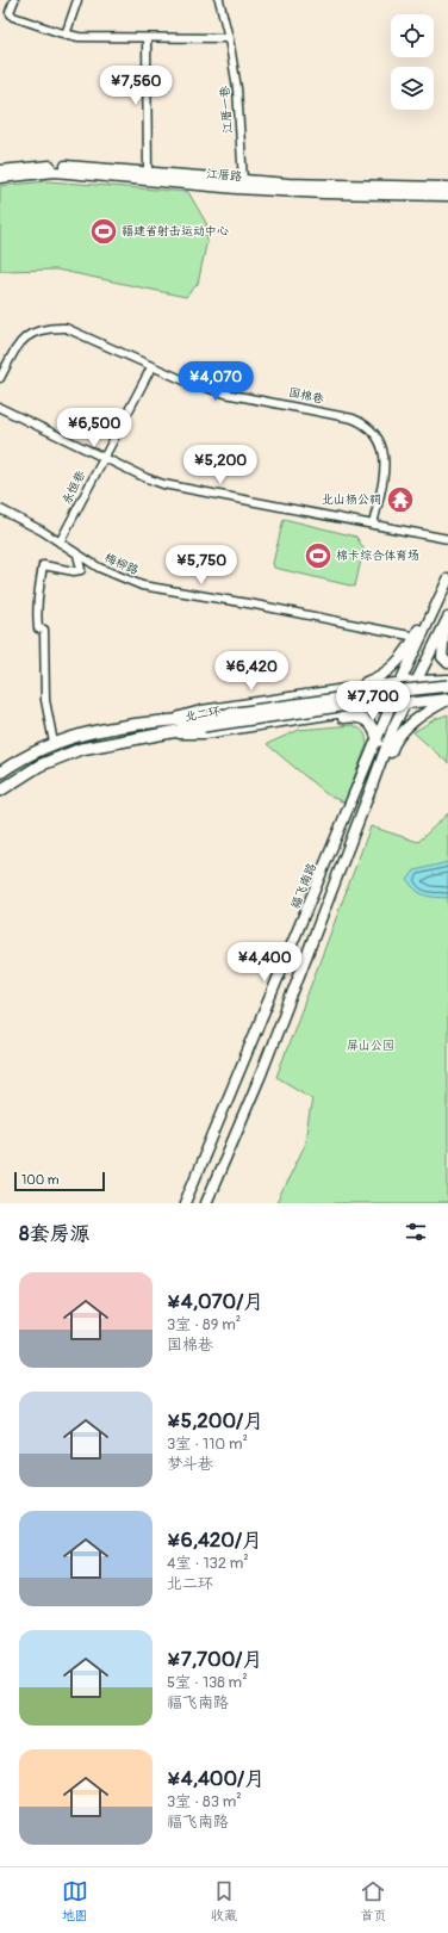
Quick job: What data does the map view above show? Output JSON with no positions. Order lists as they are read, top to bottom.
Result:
{
  "streets": {
    "highway": ["北二环"],
    "main road": ["江厝路", "福飞南路"],
    "street": [
      "江厝一巷",
      "国棉巷",
      "永恒巷",
      "梅柳路"
    ]
  },
  "crossings": [
    ["江厝一巷", "江厝路"],
    ["国棉巷", "永恒巷"],
    ["永恒巷", "梅柳路"]
  ],
  "parks": ["屏山公园"],
  "places": {
    "sports": ["福建省射击运动中心", "棉卡综合体育场"],
    "temple": ["北山杨公祠"]
  },
  "scale_bar": "100 m",
  "page": {
    "price": [
      "¥7,560",
      "¥4,070",
      "¥6,500",
      "¥5,200",
      "¥5,750",
      "¥6,420",
      "¥7,700",
      "¥4,400"
    ],
    "scale": "100 m",
    "heading": "8套房源",
    "list": [
      {
        "name": "¥4,070/月",
        "note": "3室 · 89 m² · 国棉巷"
      },
      {
        "name": "¥5,200/月",
        "note": "3室 · 110 m² · 梦斗巷"
      },
      {
        "name": "¥6,420/月",
        "note": "4室 · 132 m² · 北二环"
      },
      {
        "name": "¥7,700/月",
        "note": "5室 · 138 m² · 福飞南路"
      },
      {
        "name": "¥4,400/月",
        "note": "3室 · 83 m² · 福飞南路"
      }
    ],
    "tabs": ["地图", "收藏", "首页"]
  }
}
